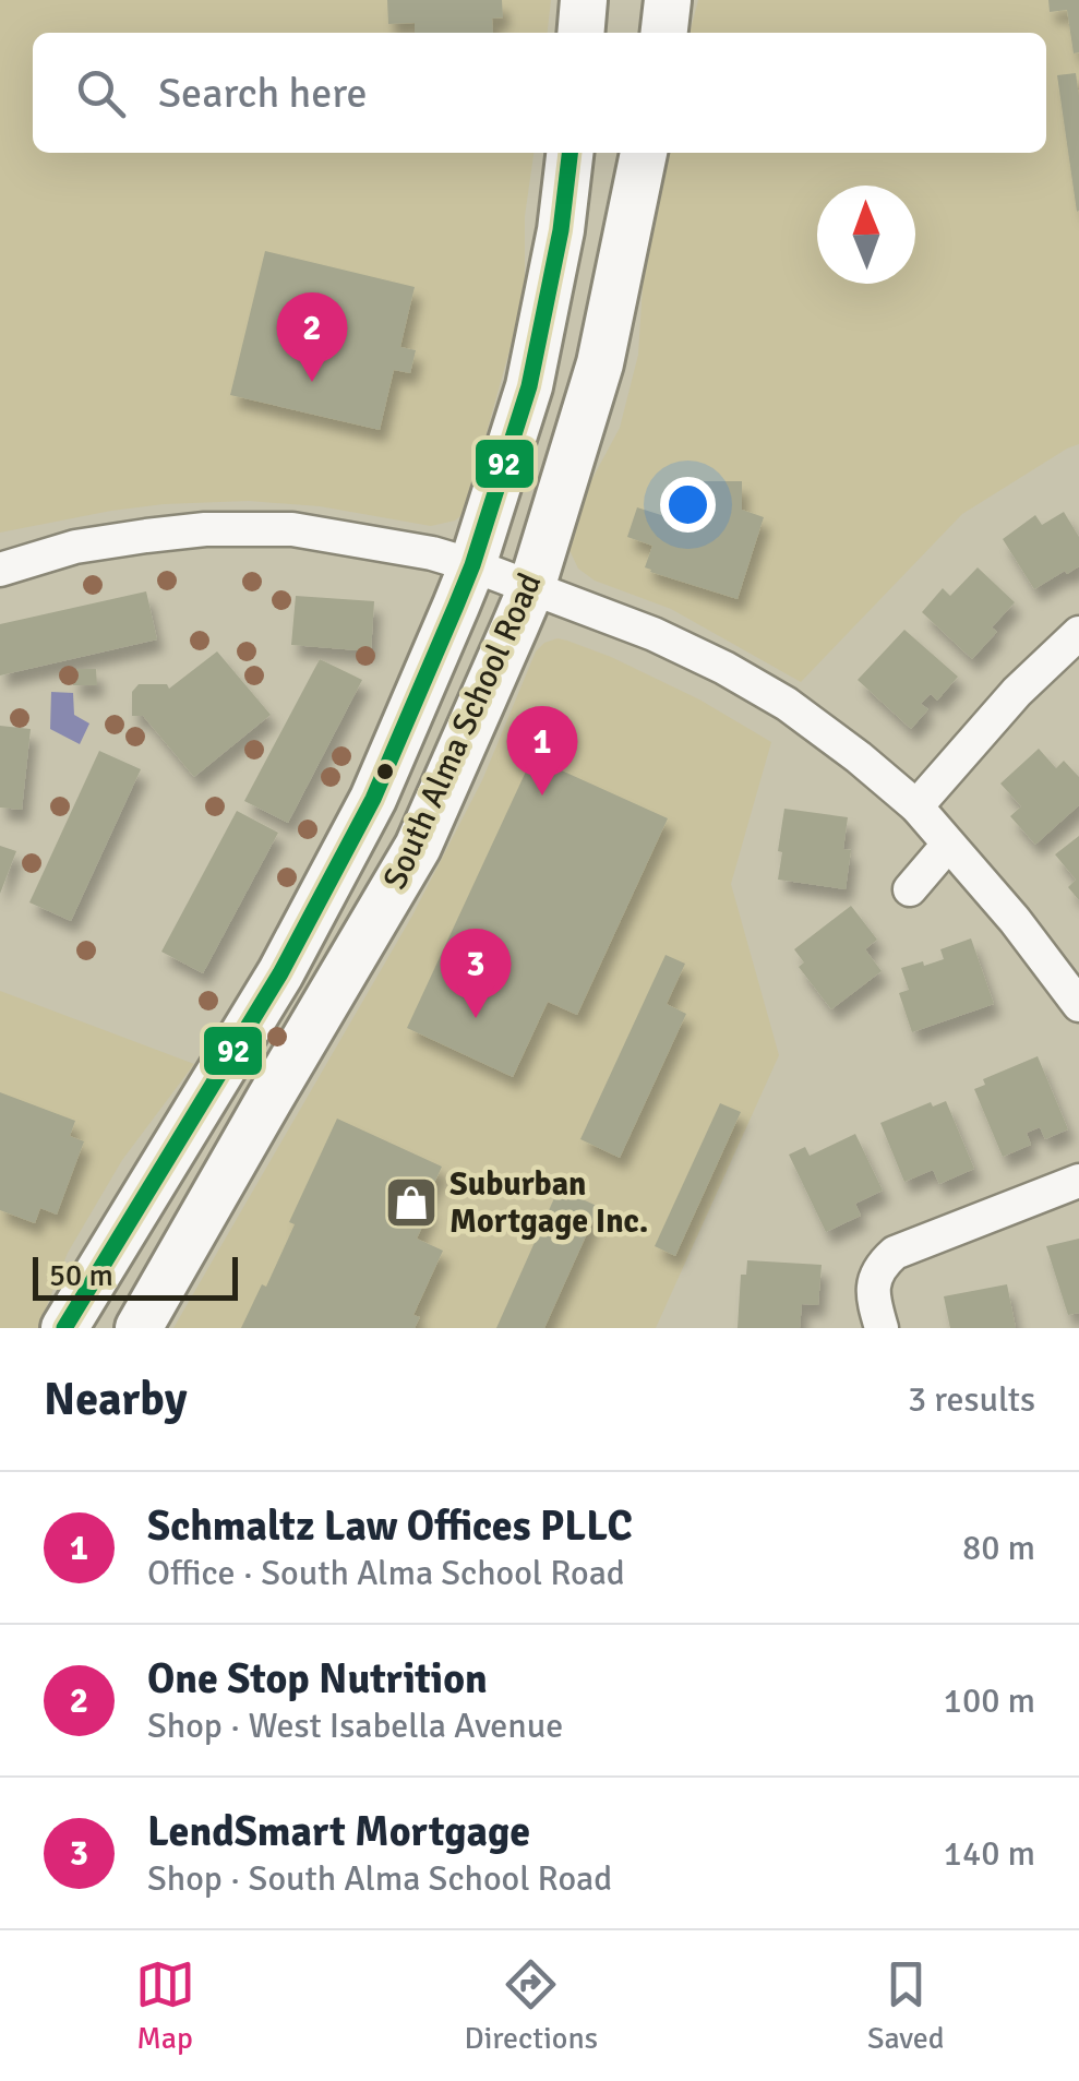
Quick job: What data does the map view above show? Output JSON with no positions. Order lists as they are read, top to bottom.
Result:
{
  "streets": {
    "main road": ["South Alma School Road"]
  },
  "places": {
    "shop": ["Suburban Mortgage Inc."]
  },
  "lines": ["transit line 92"],
  "scale_bar": "50 m",
  "north": "top",
  "page": {
    "search": "Search here",
    "pins": ["2", "1", "3"],
    "scale": "50 m",
    "heading": ["Nearby", "3 results"],
    "list": [
      {
        "mark": "1",
        "name": "Schmaltz Law Offices PLLC",
        "note": "Office · South Alma School Road",
        "value": "80 m"
      },
      {
        "mark": "2",
        "name": "One Stop Nutrition",
        "note": "Shop · West Isabella Avenue",
        "value": "100 m"
      },
      {
        "mark": "3",
        "name": "LendSmart Mortgage",
        "note": "Shop · South Alma School Road",
        "value": "140 m"
      }
    ],
    "nav": ["Map", "Directions", "Saved"]
  }
}
